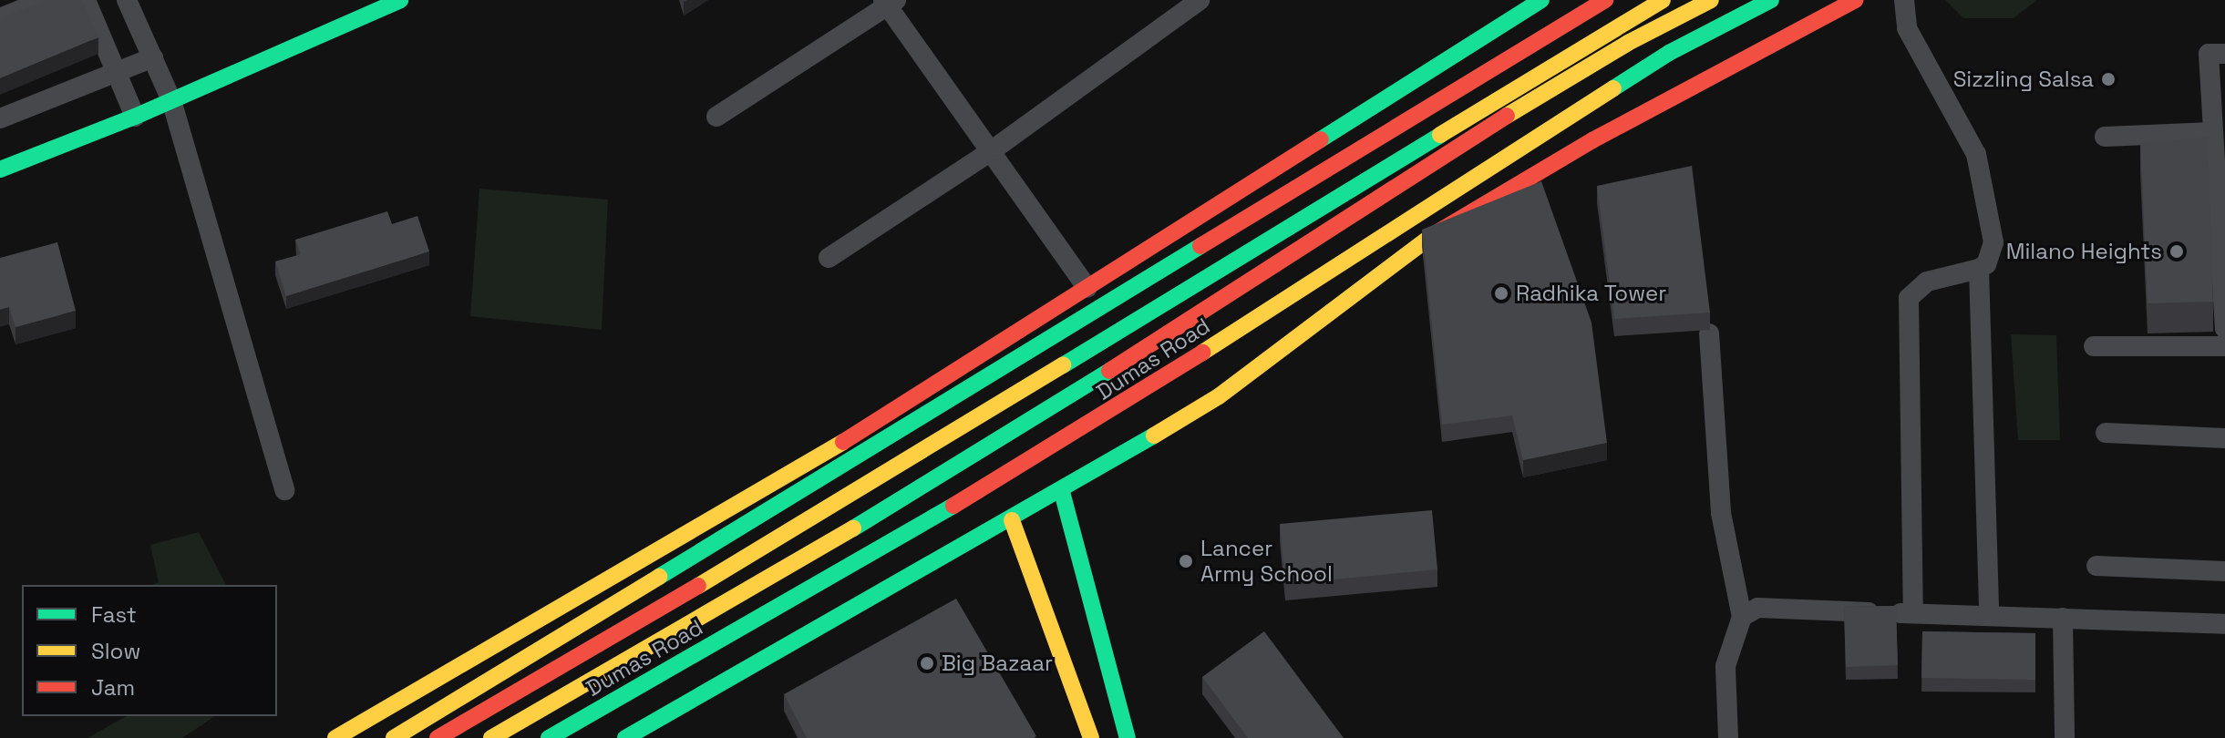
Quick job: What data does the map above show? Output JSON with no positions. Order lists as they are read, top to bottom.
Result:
{
  "streets": {
    "main road": ["Dumas Road"]
  },
  "places": [
    "Sizzling Salsa",
    "Milano Heights",
    "Radhika Tower",
    "Lancer Army School",
    "Big Bazaar"
  ],
  "legend": ["Fast", "Slow", "Jam"]
}
